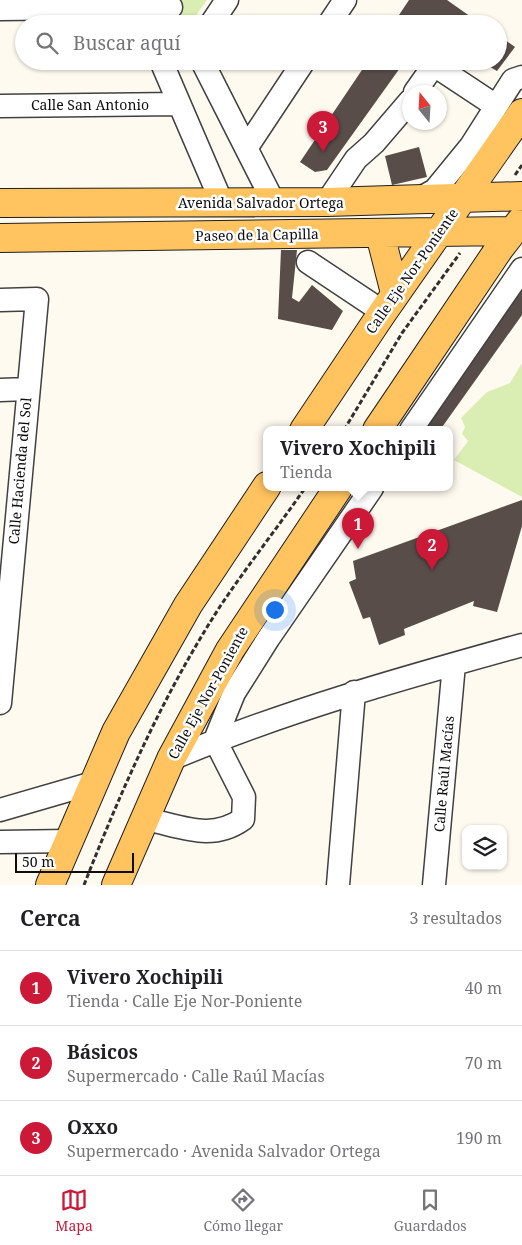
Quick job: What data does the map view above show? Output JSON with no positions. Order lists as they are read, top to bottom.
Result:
{
  "streets": {
    "main road": ["Avenida Salvador Ortega", "Paseo de la Capilla", "Calle Eje Nor-Poniente"],
    "street": ["Calle San Antonio", "Calle Hacienda del Sol", "Calle Raúl Macías"]
  },
  "crossings": [
    ["Avenida Salvador Ortega", "Calle Eje Nor-Poniente"],
    ["Paseo de la Capilla", "Calle Eje Nor-Poniente"]
  ],
  "scale_bar": "50 m",
  "north": "top",
  "page": {
    "search": "Buscar aquí",
    "pins": ["3", "1", "2"],
    "popup": ["Vivero Xochipili", "Tienda"],
    "scale": "50 m",
    "heading": ["Cerca", "3 resultados"],
    "list": [
      {
        "mark": "1",
        "name": "Vivero Xochipili",
        "note": "Tienda · Calle Eje Nor-Poniente",
        "value": "40 m"
      },
      {
        "mark": "2",
        "name": "Básicos",
        "note": "Supermercado · Calle Raúl Macías",
        "value": "70 m"
      },
      {
        "mark": "3",
        "name": "Oxxo",
        "note": "Supermercado · Avenida Salvador Ortega",
        "value": "190 m"
      }
    ],
    "nav": ["Mapa", "Cómo llegar", "Guardados"]
  }
}
